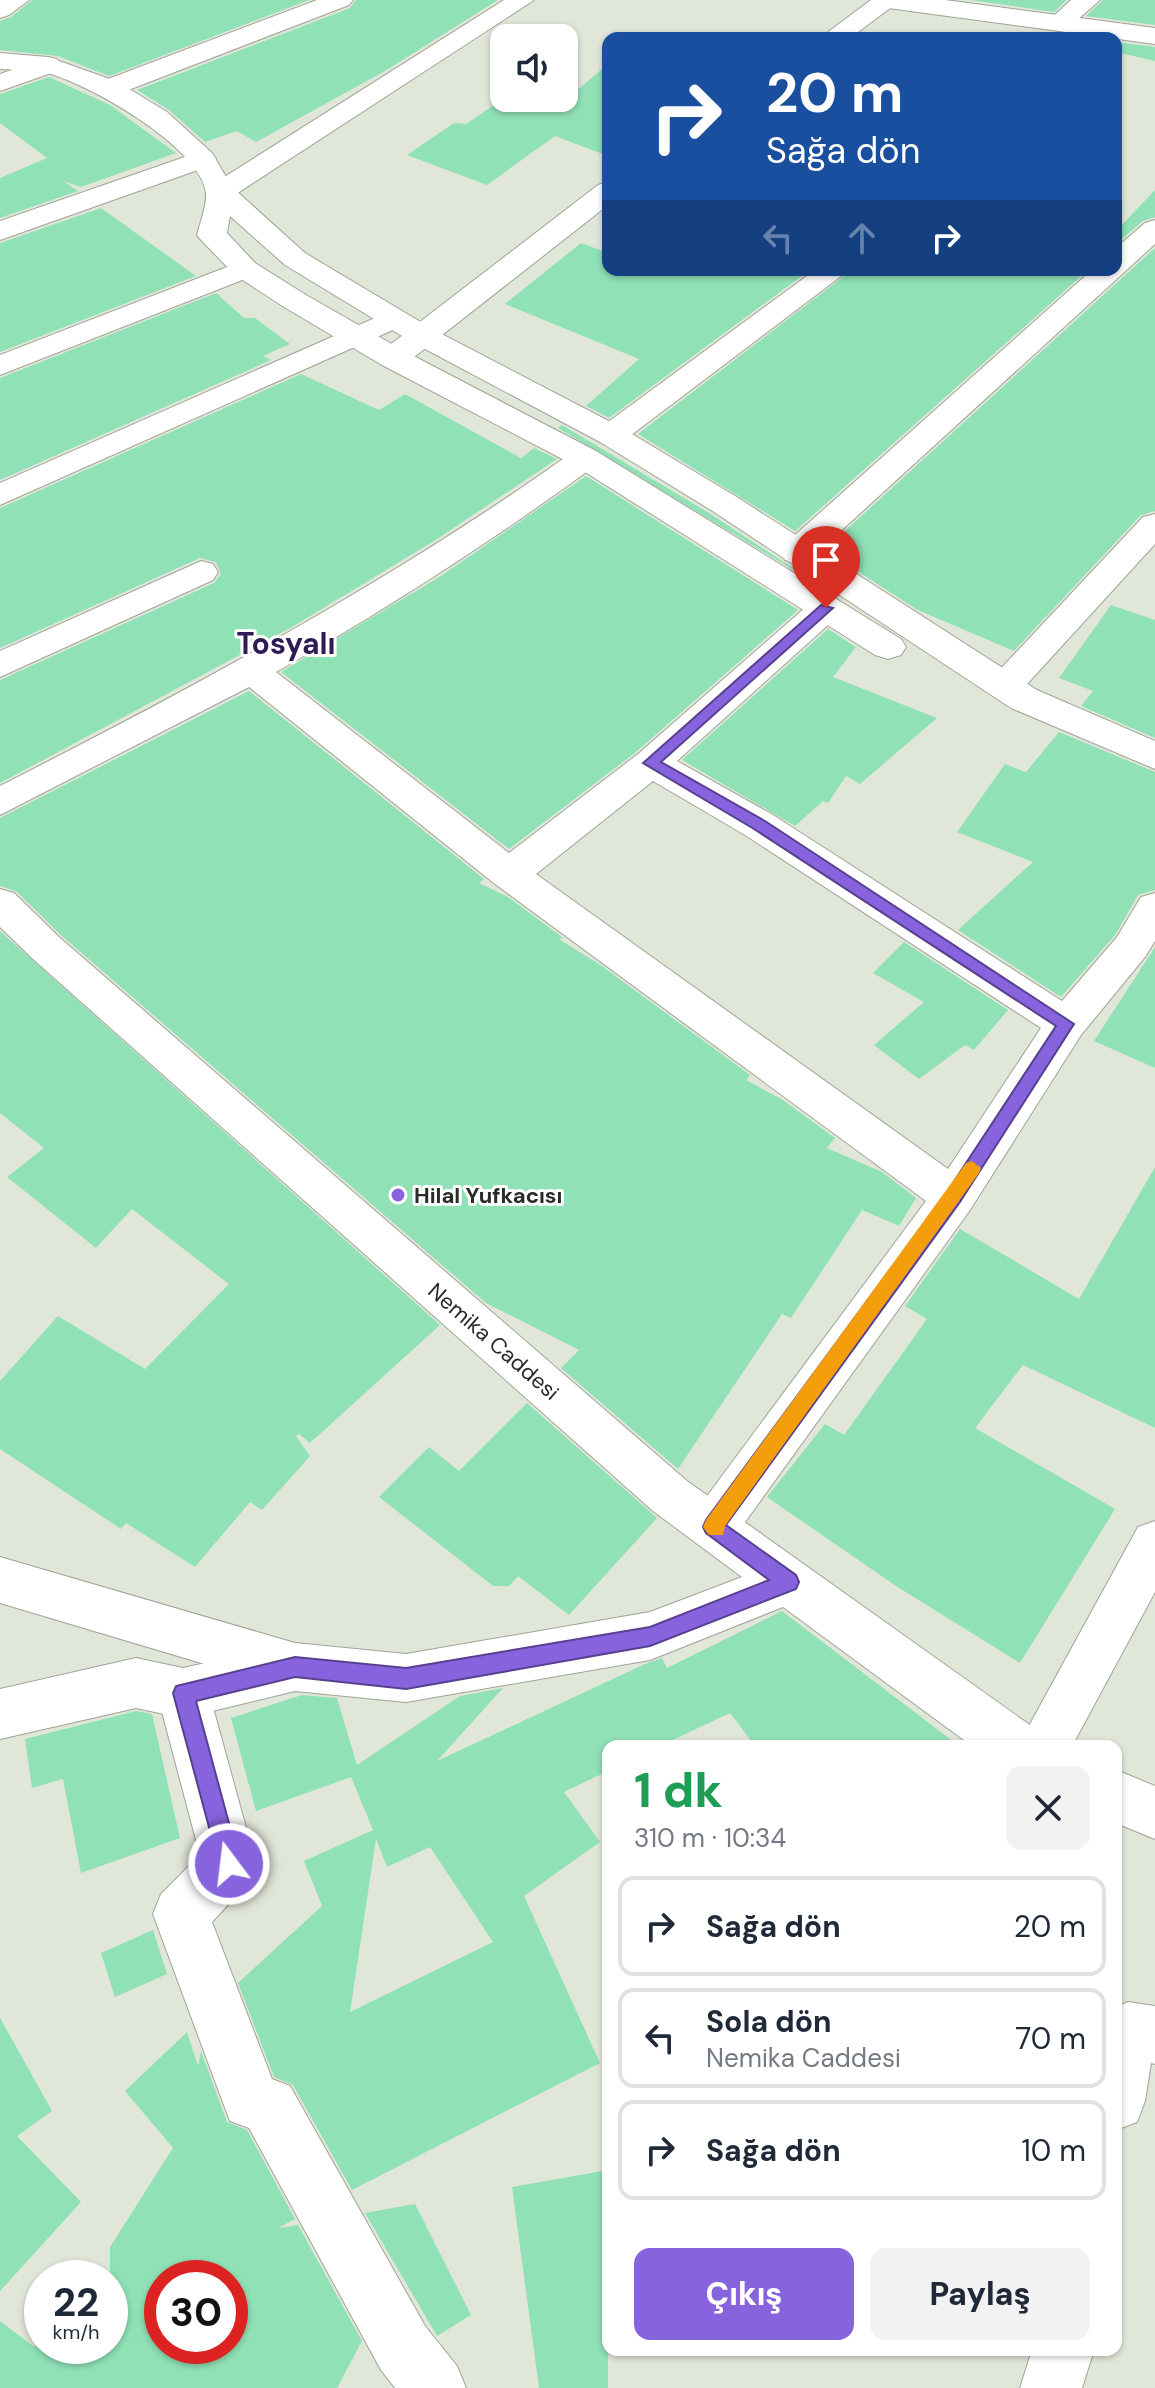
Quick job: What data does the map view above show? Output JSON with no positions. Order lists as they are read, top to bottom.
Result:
{
  "streets": {
    "street": ["Nemika Caddesi"]
  },
  "districts": ["Tosyalı"],
  "places": ["Hilal Yufkacısı"],
  "page": {
    "turn": ["20 m", "Sağa dön"],
    "heading": ["1 dk", "310 m · 10:34"],
    "list": [
      {
        "name": "Sağa dön",
        "value": "20 m"
      },
      {
        "name": "Sola dön",
        "note": "Nemika Caddesi",
        "value": "70 m"
      },
      {
        "name": "Sağa dön",
        "value": "10 m"
      }
    ],
    "buttons": ["Çıkış", "Paylaş"],
    "speed": "22 km/h",
    "limit": "30"
  }
}
